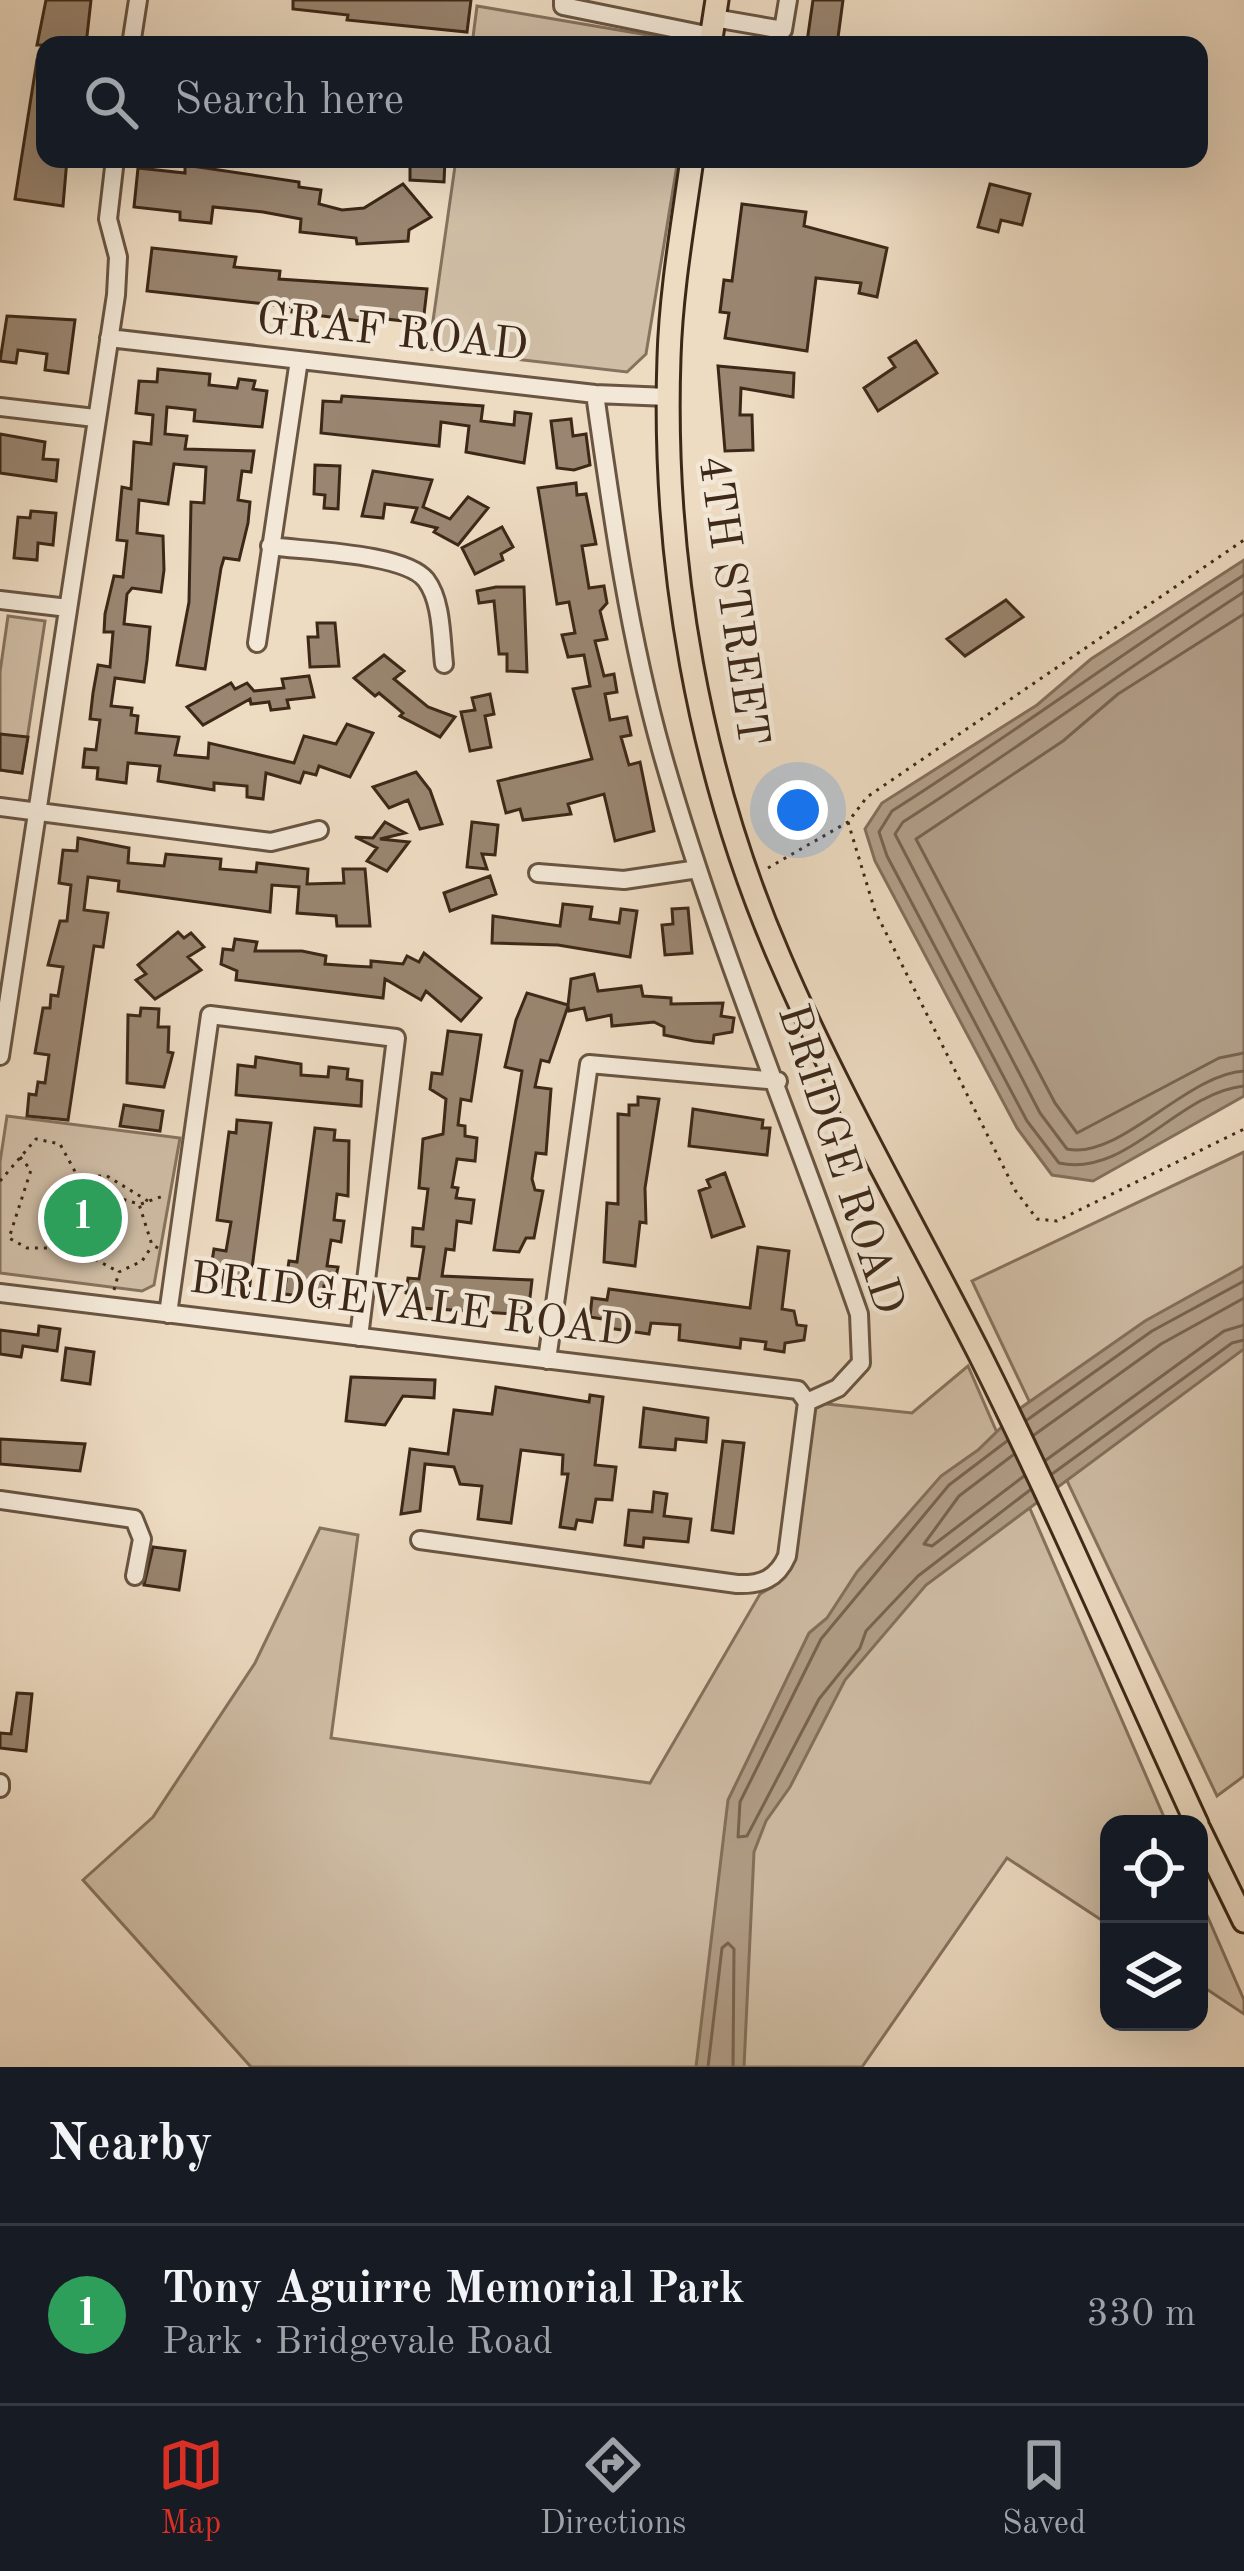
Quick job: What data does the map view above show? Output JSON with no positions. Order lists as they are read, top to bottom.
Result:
{
  "streets": {
    "main road": ["4TH STREET"],
    "street": ["GRAF ROAD", "BRIDGE ROAD", "BRIDGEVALE ROAD"]
  },
  "crossings": [
    ["GRAF ROAD", "4TH STREET"],
    ["GRAF ROAD", "BRIDGE ROAD"],
    ["BRIDGE ROAD", "BRIDGEVALE ROAD"]
  ],
  "page": {
    "search": "Search here",
    "pins": "1",
    "heading": "Nearby",
    "list": [
      {
        "mark": "1",
        "name": "Tony Aguirre Memorial Park",
        "note": "Park · Bridgevale Road",
        "value": "330 m"
      }
    ],
    "nav": ["Map", "Directions", "Saved"]
  }
}
